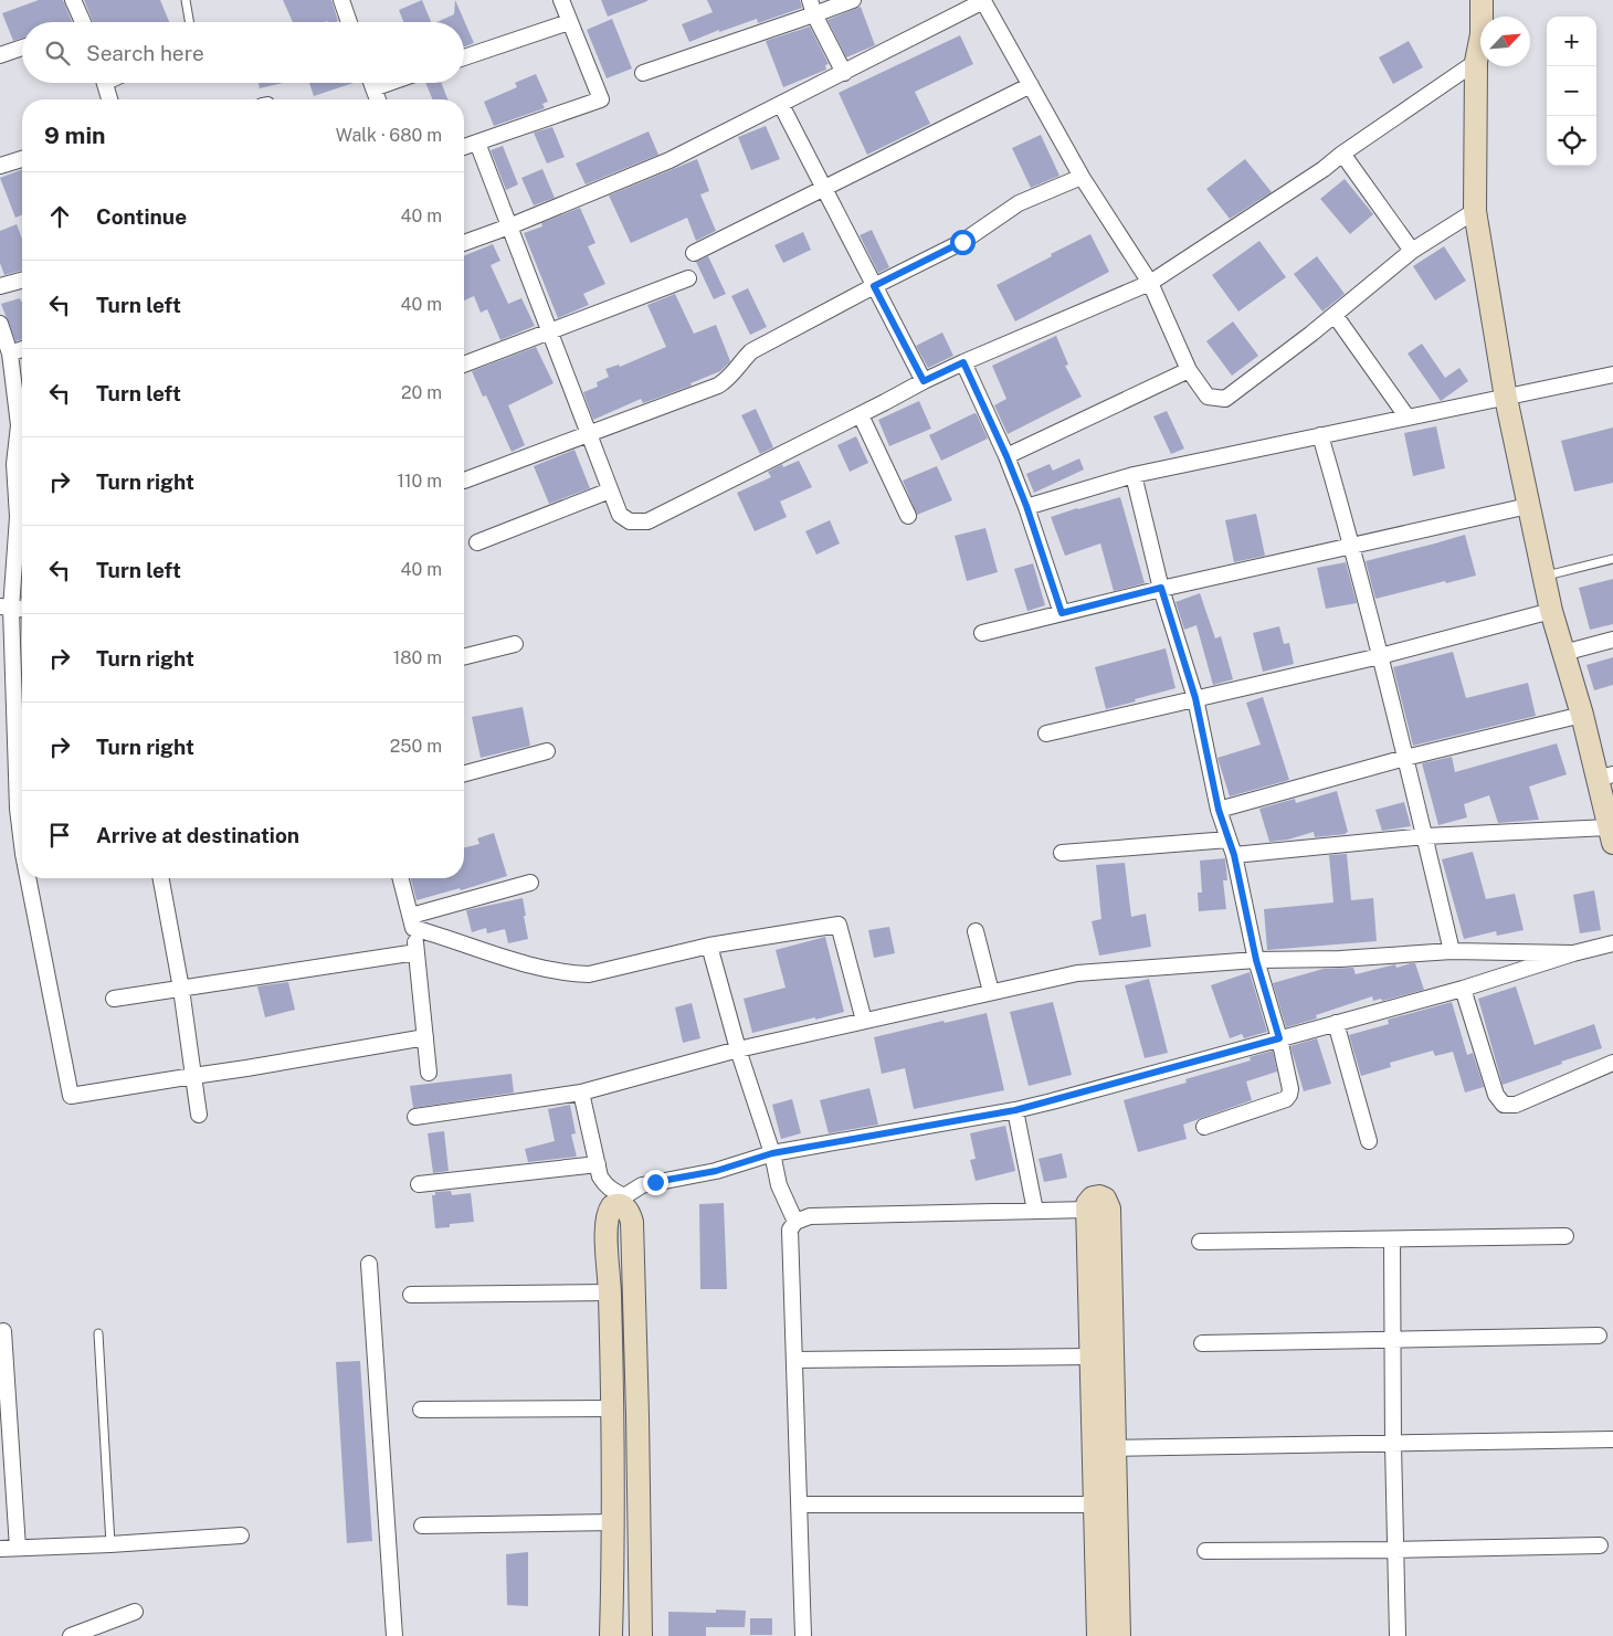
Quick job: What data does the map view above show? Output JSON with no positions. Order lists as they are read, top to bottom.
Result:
{
  "north": "top right",
  "page": {
    "map_buttons": ["+", "−"],
    "search": "Search here",
    "heading": ["9 min", "Walk · 680 m"],
    "list": [
      ["Continue", "40 m"],
      ["Turn left", "40 m"],
      ["Turn left", "20 m"],
      ["Turn right", "110 m"],
      ["Turn left", "40 m"],
      ["Turn right", "180 m"],
      ["Turn right", "250 m"],
      "Arrive at destination"
    ]
  }
}
